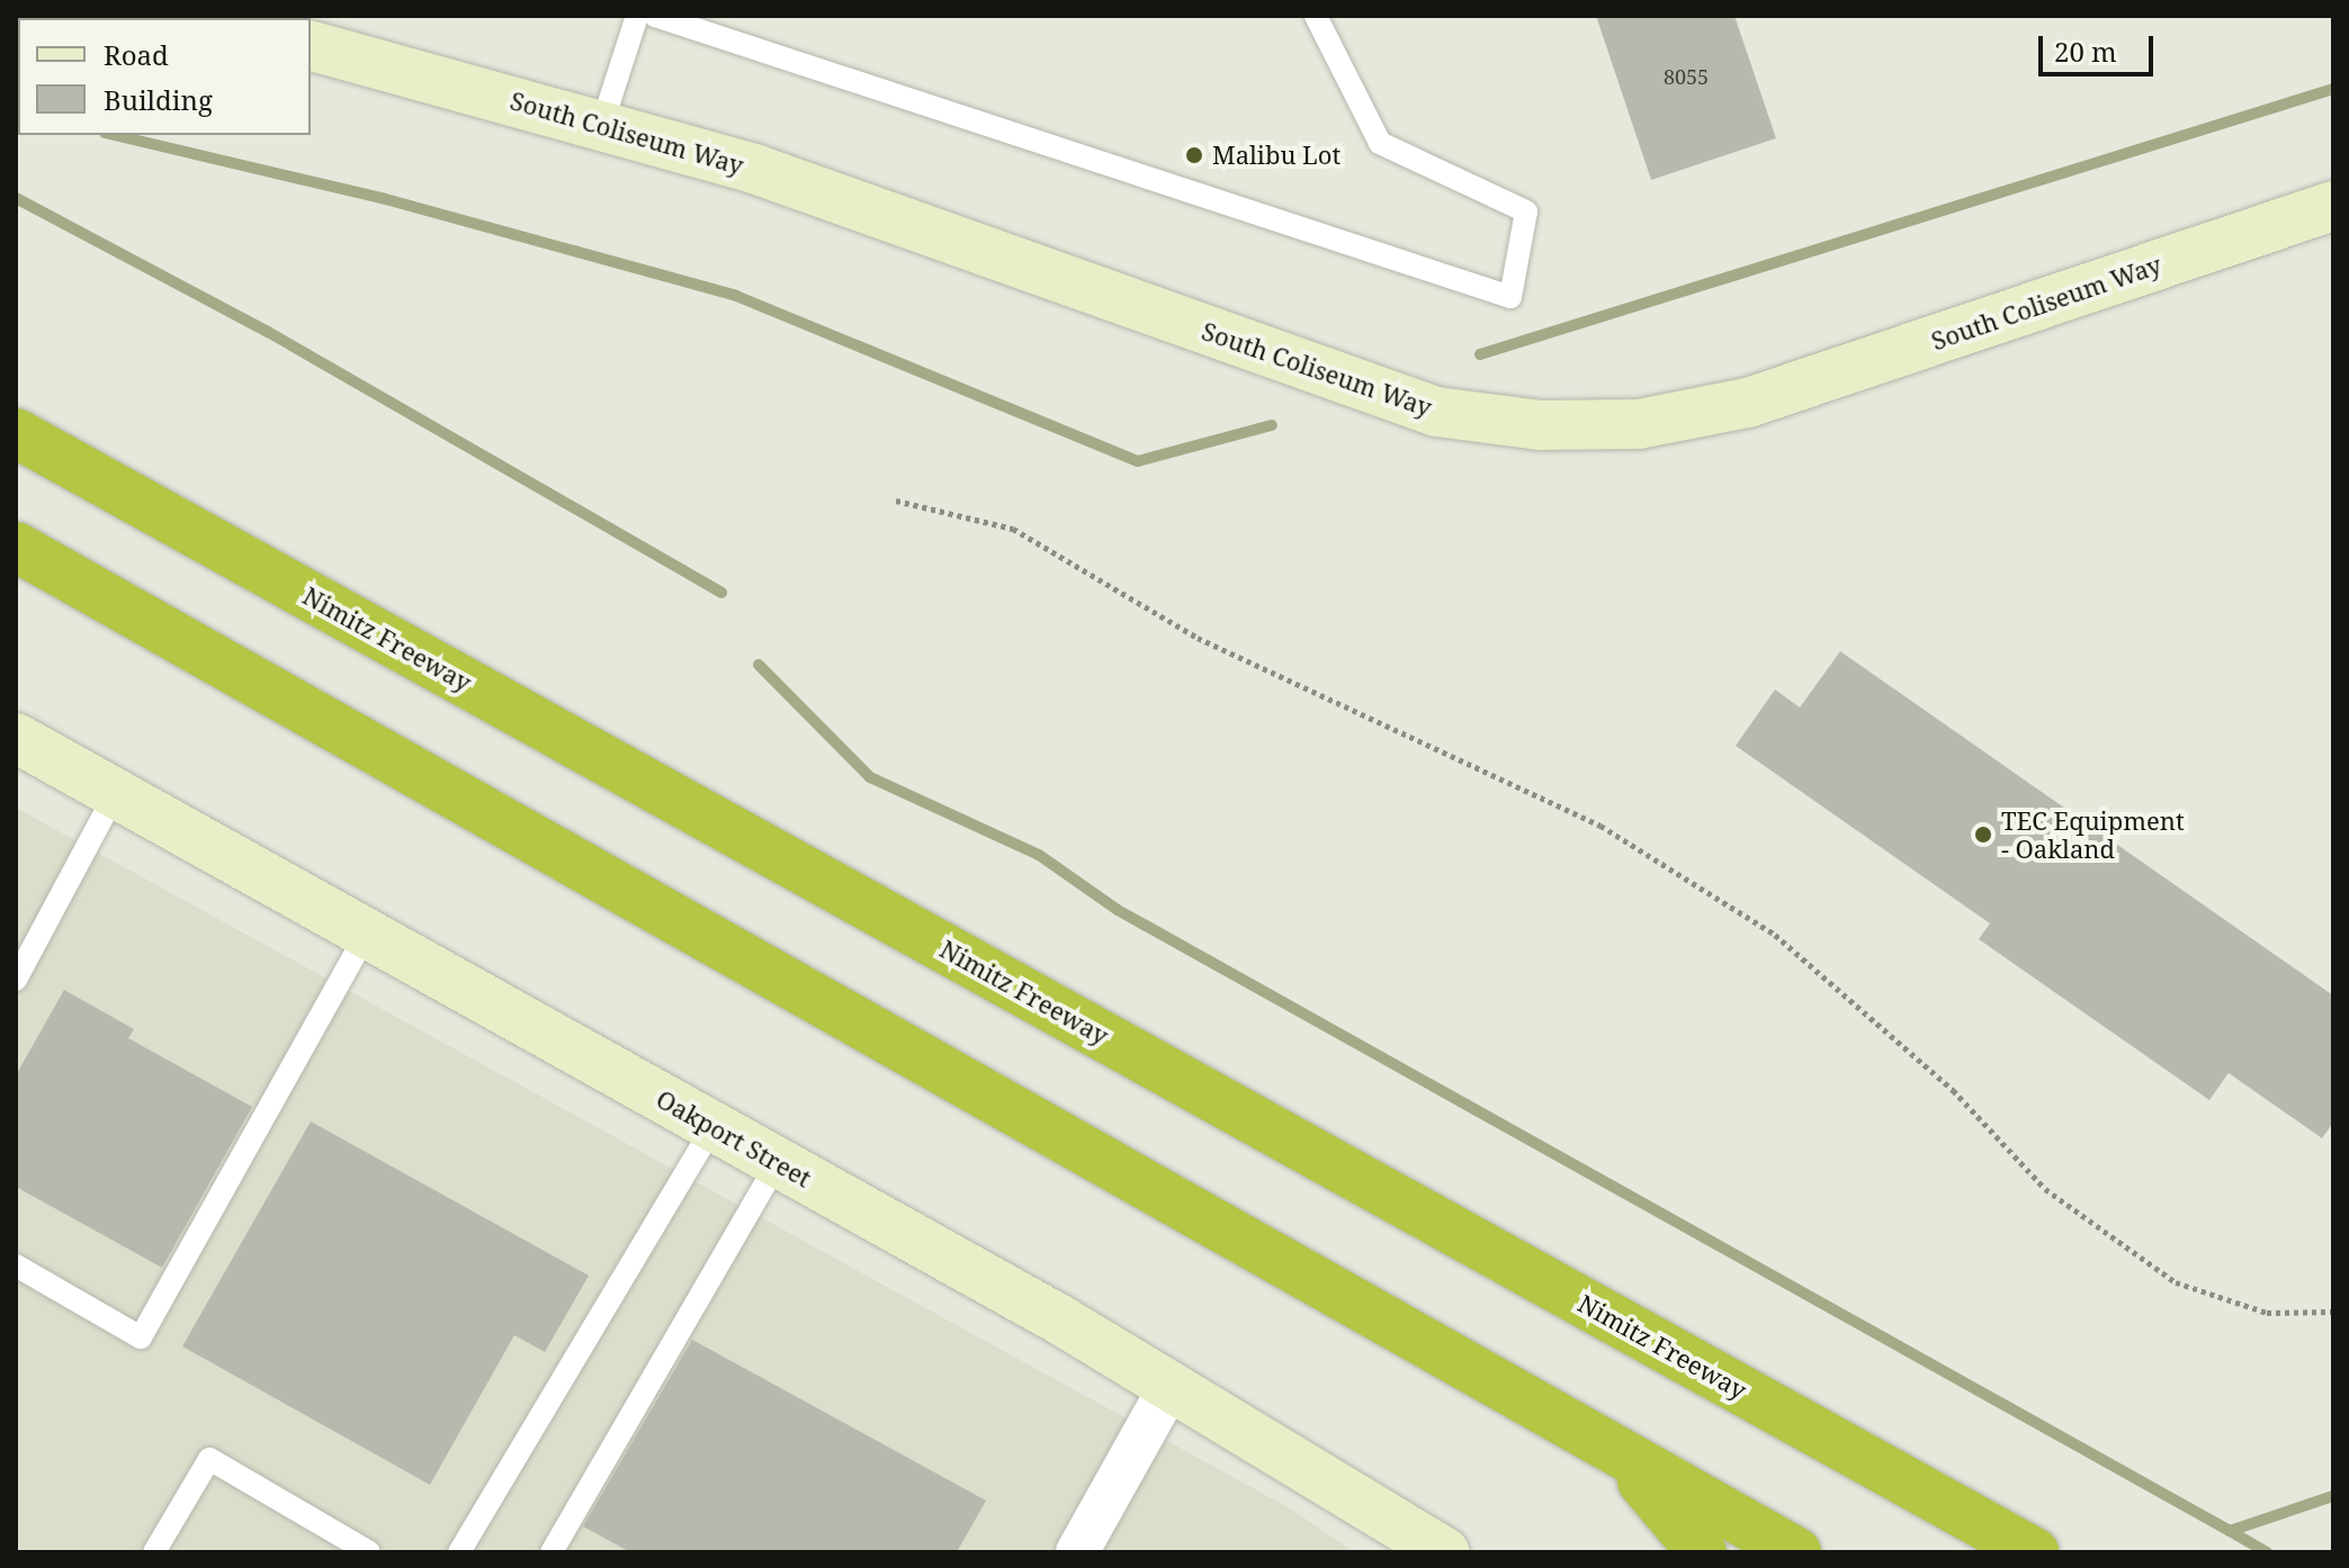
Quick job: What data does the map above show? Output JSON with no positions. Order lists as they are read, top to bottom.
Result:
{
  "streets": {
    "highway": ["Nimitz Freeway"],
    "street": ["South Coliseum Way", "Oakport Street"]
  },
  "places": ["Malibu Lot", "TEC Equipment - Oakland"],
  "house_numbers": ["8055"],
  "legend": ["Road", "Building"],
  "scale_bar": "20 m"
}
